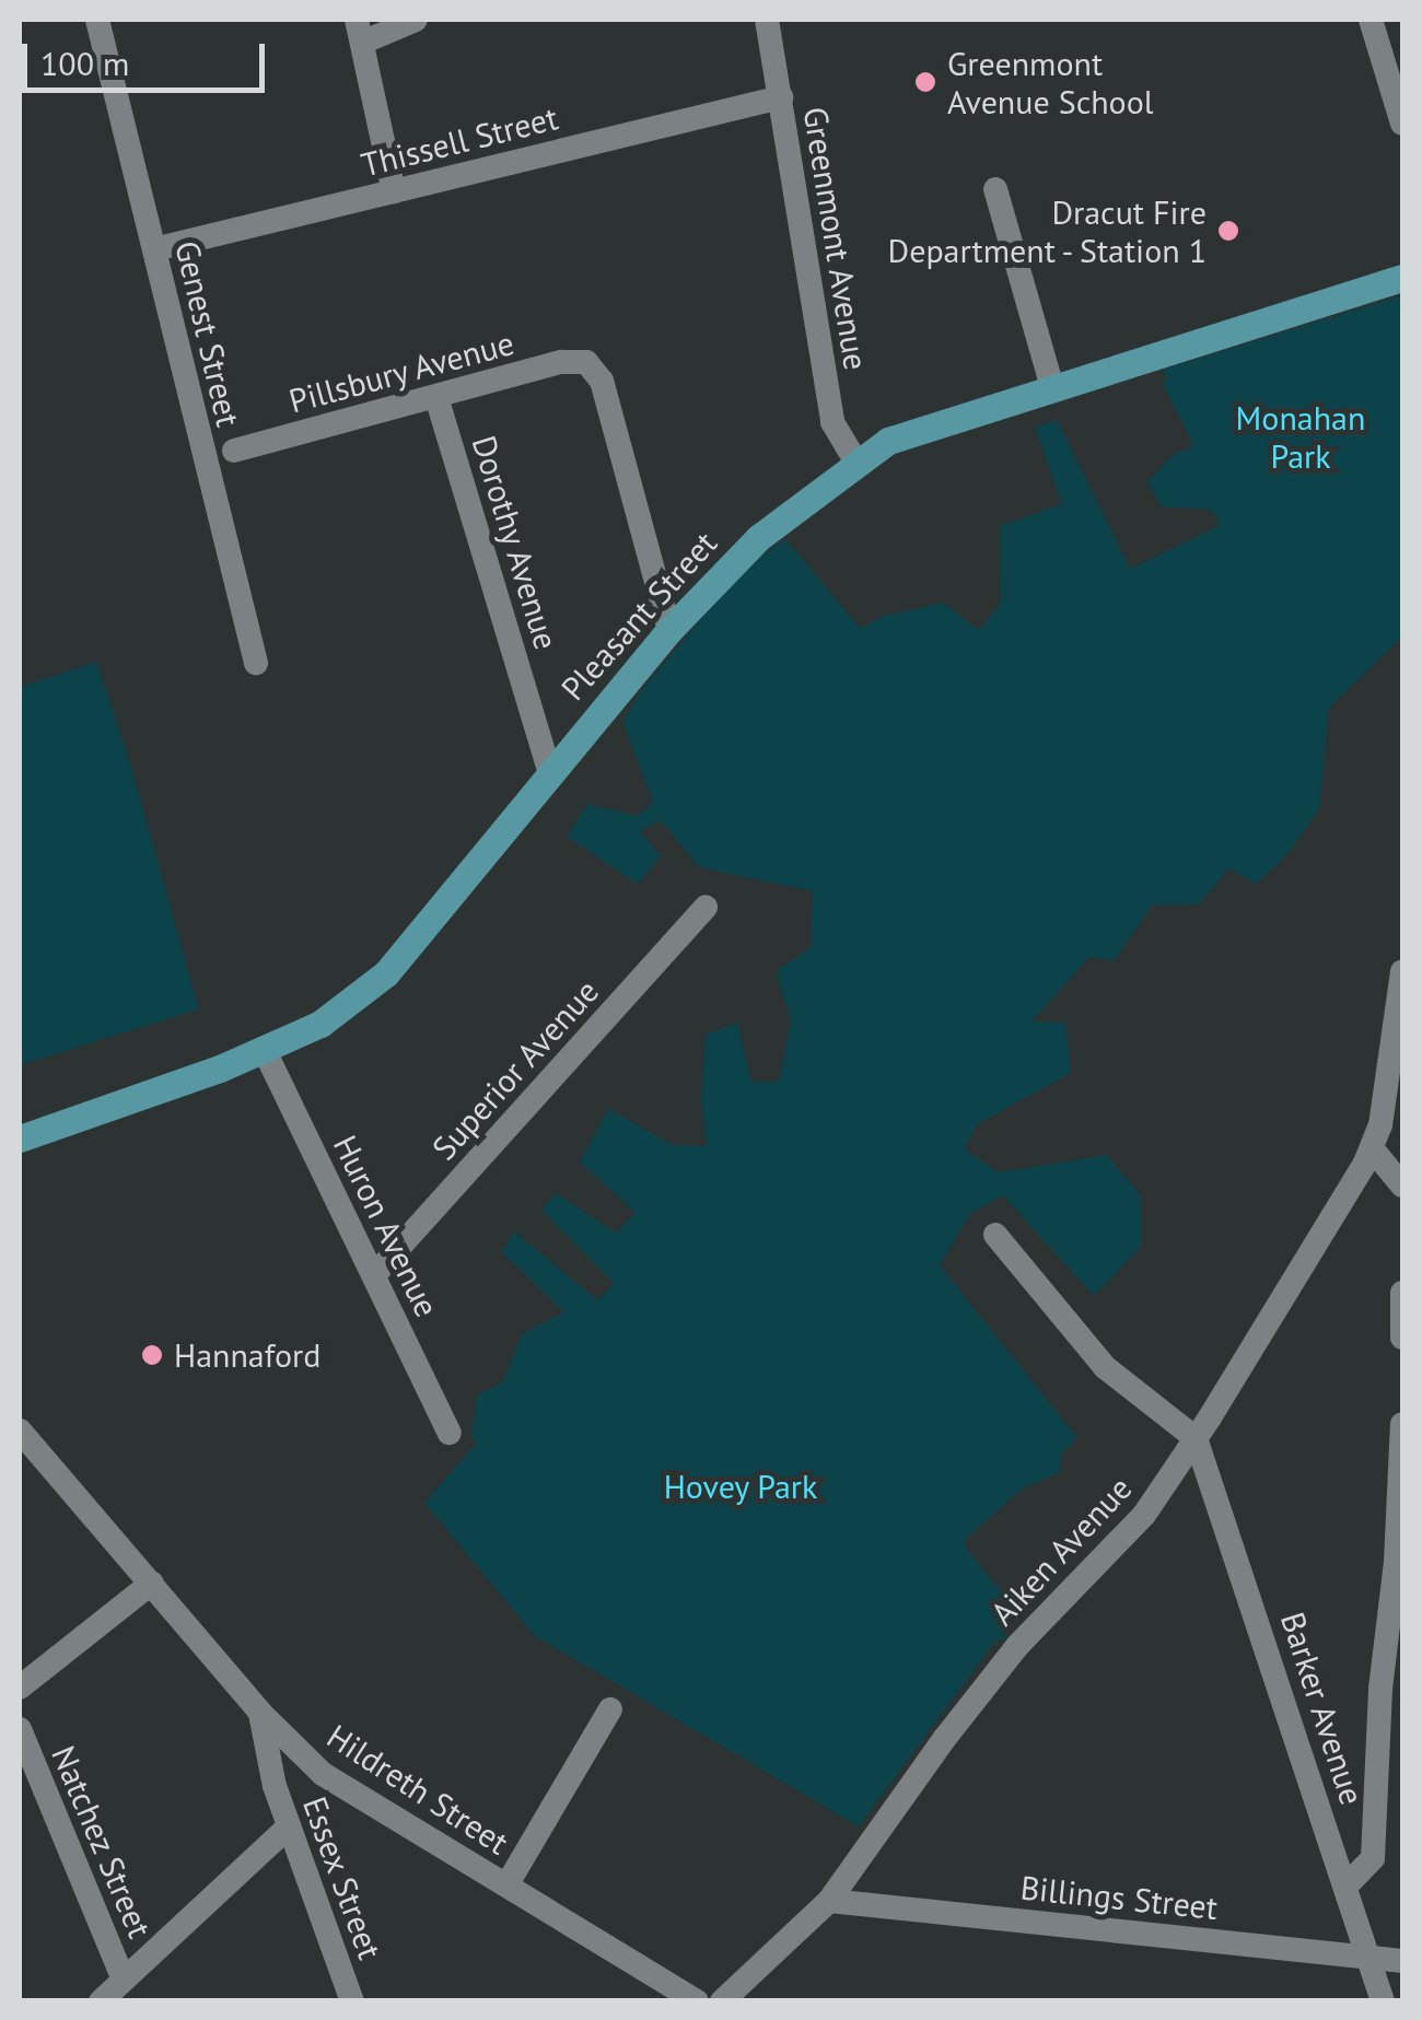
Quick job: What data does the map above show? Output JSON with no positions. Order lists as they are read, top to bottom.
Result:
{
  "streets": {
    "main road": ["Pleasant Street"],
    "street": [
      "Thissell Street",
      "Greenmont Avenue",
      "Genest Street",
      "Pillsbury Avenue",
      "Dorothy Avenue",
      "Superior Avenue",
      "Huron Avenue",
      "Aiken Avenue",
      "Barker Avenue",
      "Hildreth Street",
      "Natchez Street",
      "Essex Street",
      "Billings Street"
    ]
  },
  "crossings": [
    ["Thissell Street", "Greenmont Avenue"],
    ["Thissell Street", "Genest Street"],
    ["Greenmont Avenue", "Pleasant Street"],
    ["Pillsbury Avenue", "Dorothy Avenue"],
    ["Pillsbury Avenue", "Pleasant Street"],
    ["Dorothy Avenue", "Pleasant Street"],
    ["Pleasant Street", "Huron Avenue"],
    ["Superior Avenue", "Huron Avenue"],
    ["Aiken Avenue", "Barker Avenue"],
    ["Aiken Avenue", "Billings Street"],
    ["Barker Avenue", "Billings Street"],
    ["Hildreth Street", "Essex Street"]
  ],
  "parks": ["Monahan Park", "Hovey Park"],
  "places": ["Greenmont Avenue School", "Dracut Fire Department - Station 1", "Hannaford"],
  "scale_bar": "100 m"
}
